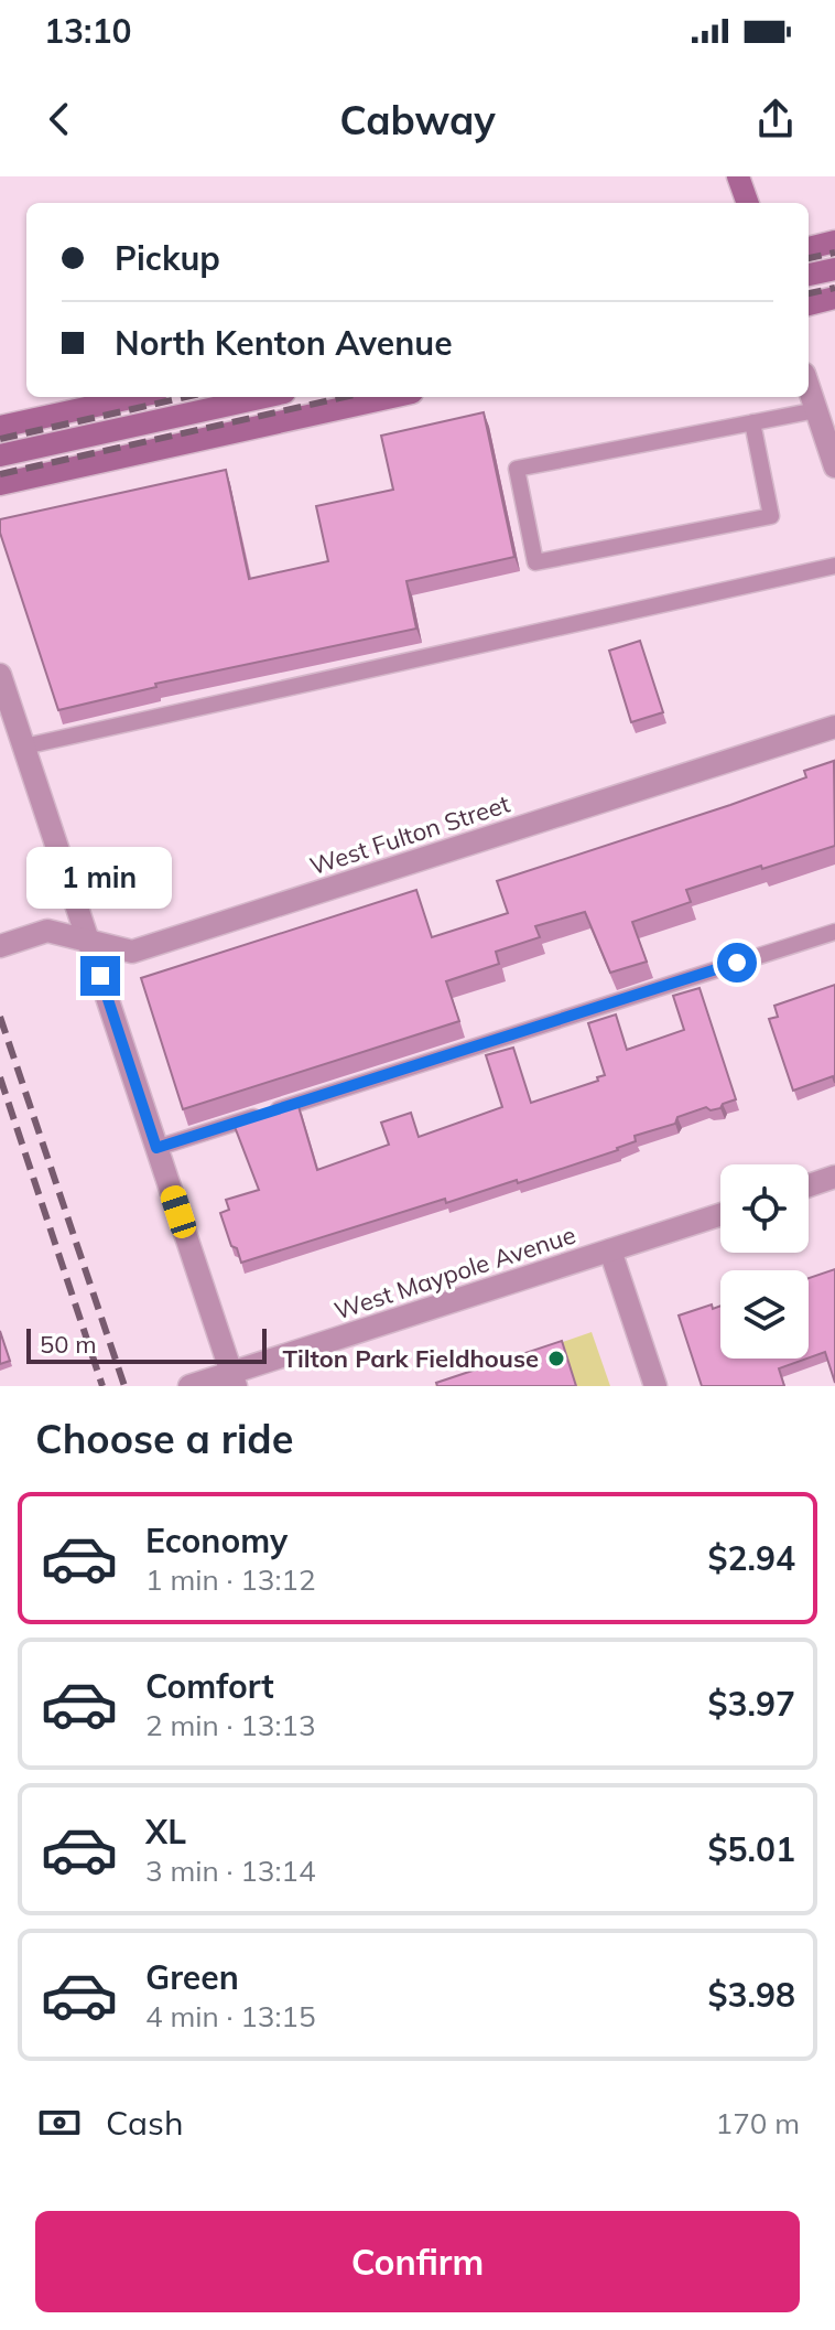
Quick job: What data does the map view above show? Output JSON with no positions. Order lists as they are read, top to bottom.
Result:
{
  "streets": {
    "street": ["West Fulton Street", "West Maypole Avenue"]
  },
  "places": ["Tilton Park Fieldhouse"],
  "scale_bar": "50 m",
  "page": {
    "status": "13:10",
    "header": "Cabway",
    "banner": ["Pickup", "North Kenton Avenue"],
    "bubble": "1 min",
    "scale": "50 m",
    "heading": "Choose a ride",
    "list": [
      {
        "name": "Economy",
        "note": "1 min · 13:12",
        "value": "$2.94"
      },
      {
        "name": "Comfort",
        "note": "2 min · 13:13",
        "value": "$3.97"
      },
      {
        "name": "XL",
        "note": "3 min · 13:14",
        "value": "$5.01"
      },
      {
        "name": "Green",
        "note": "4 min · 13:15",
        "value": "$3.98"
      }
    ],
    "pay": ["Cash", "170 m"],
    "buttons": "Confirm"
  }
}
